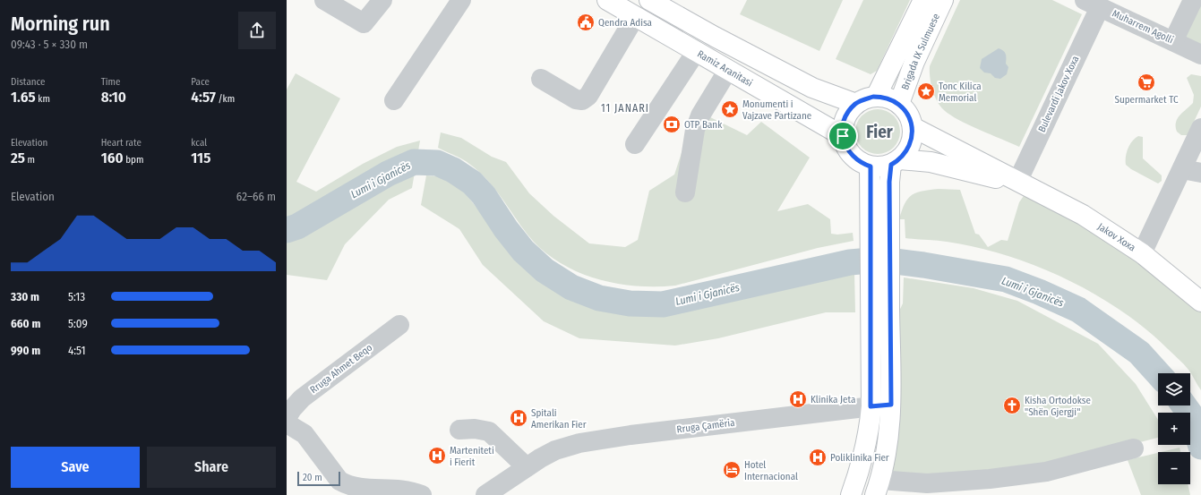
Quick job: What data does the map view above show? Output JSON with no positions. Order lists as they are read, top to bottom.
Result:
{
  "streets": {
    "main road": ["Brigada IX Sulmuese", "Ramiz Aranitasi", "Jakov Xoxa"],
    "street": [
      "Muharrem Agolli",
      "Bulevardi Jakov Xoxa",
      "Rruga Ahmet Beqo",
      "Rruga Çamëria"
    ]
  },
  "crossings": [
    ["Muharrem Agolli", "Bulevardi Jakov Xoxa"],
    ["Brigada IX Sulmuese", "Ramiz Aranitasi"],
    ["Brigada IX Sulmuese", "Jakov Xoxa"],
    ["Ramiz Aranitasi", "Jakov Xoxa"],
    ["Bulevardi Jakov Xoxa", "Jakov Xoxa"]
  ],
  "districts": ["11 JANARI", "Fier"],
  "water": ["Lumi i Gjanicës"],
  "places": {
    "public building": ["Qendra Adisa"],
    "supermarket": ["Supermarket TC"],
    "place": ["Tonc Kilica Memorial", "Monumenti i Vajzave Partizane"],
    "bank": ["OTP Bank"],
    "hospital": [
      "Klinika Jeta",
      "Spitali Amerikan Fier",
      "Marteniteti i Fierit",
      "Poliklinika Fier"
    ],
    "church": ["Kisha Ortodokse \"Shën Gjergji\""],
    "hotel": ["Hotel Internacional"]
  },
  "scale_bar": "20 m",
  "page": {
    "heading": ["Morning run", "09:43 · 5 × 330 m"],
    "stats": [
      ["Distance", "1.65 km"],
      ["Time", "8:10"],
      ["Pace", "4:57 /km"],
      ["Elevation", "25 m"],
      ["Heart rate", "160 bpm"],
      ["kcal", "115"]
    ],
    "chart": ["Elevation", "62–66 m"],
    "list": [
      {
        "name": "330 m",
        "note": "5:13"
      },
      {
        "name": "660 m",
        "note": "5:09"
      },
      {
        "name": "990 m",
        "note": "4:51"
      }
    ],
    "map_buttons": ["+", "−"],
    "buttons": ["Save", "Share"],
    "scale": "20 m"
  }
}
